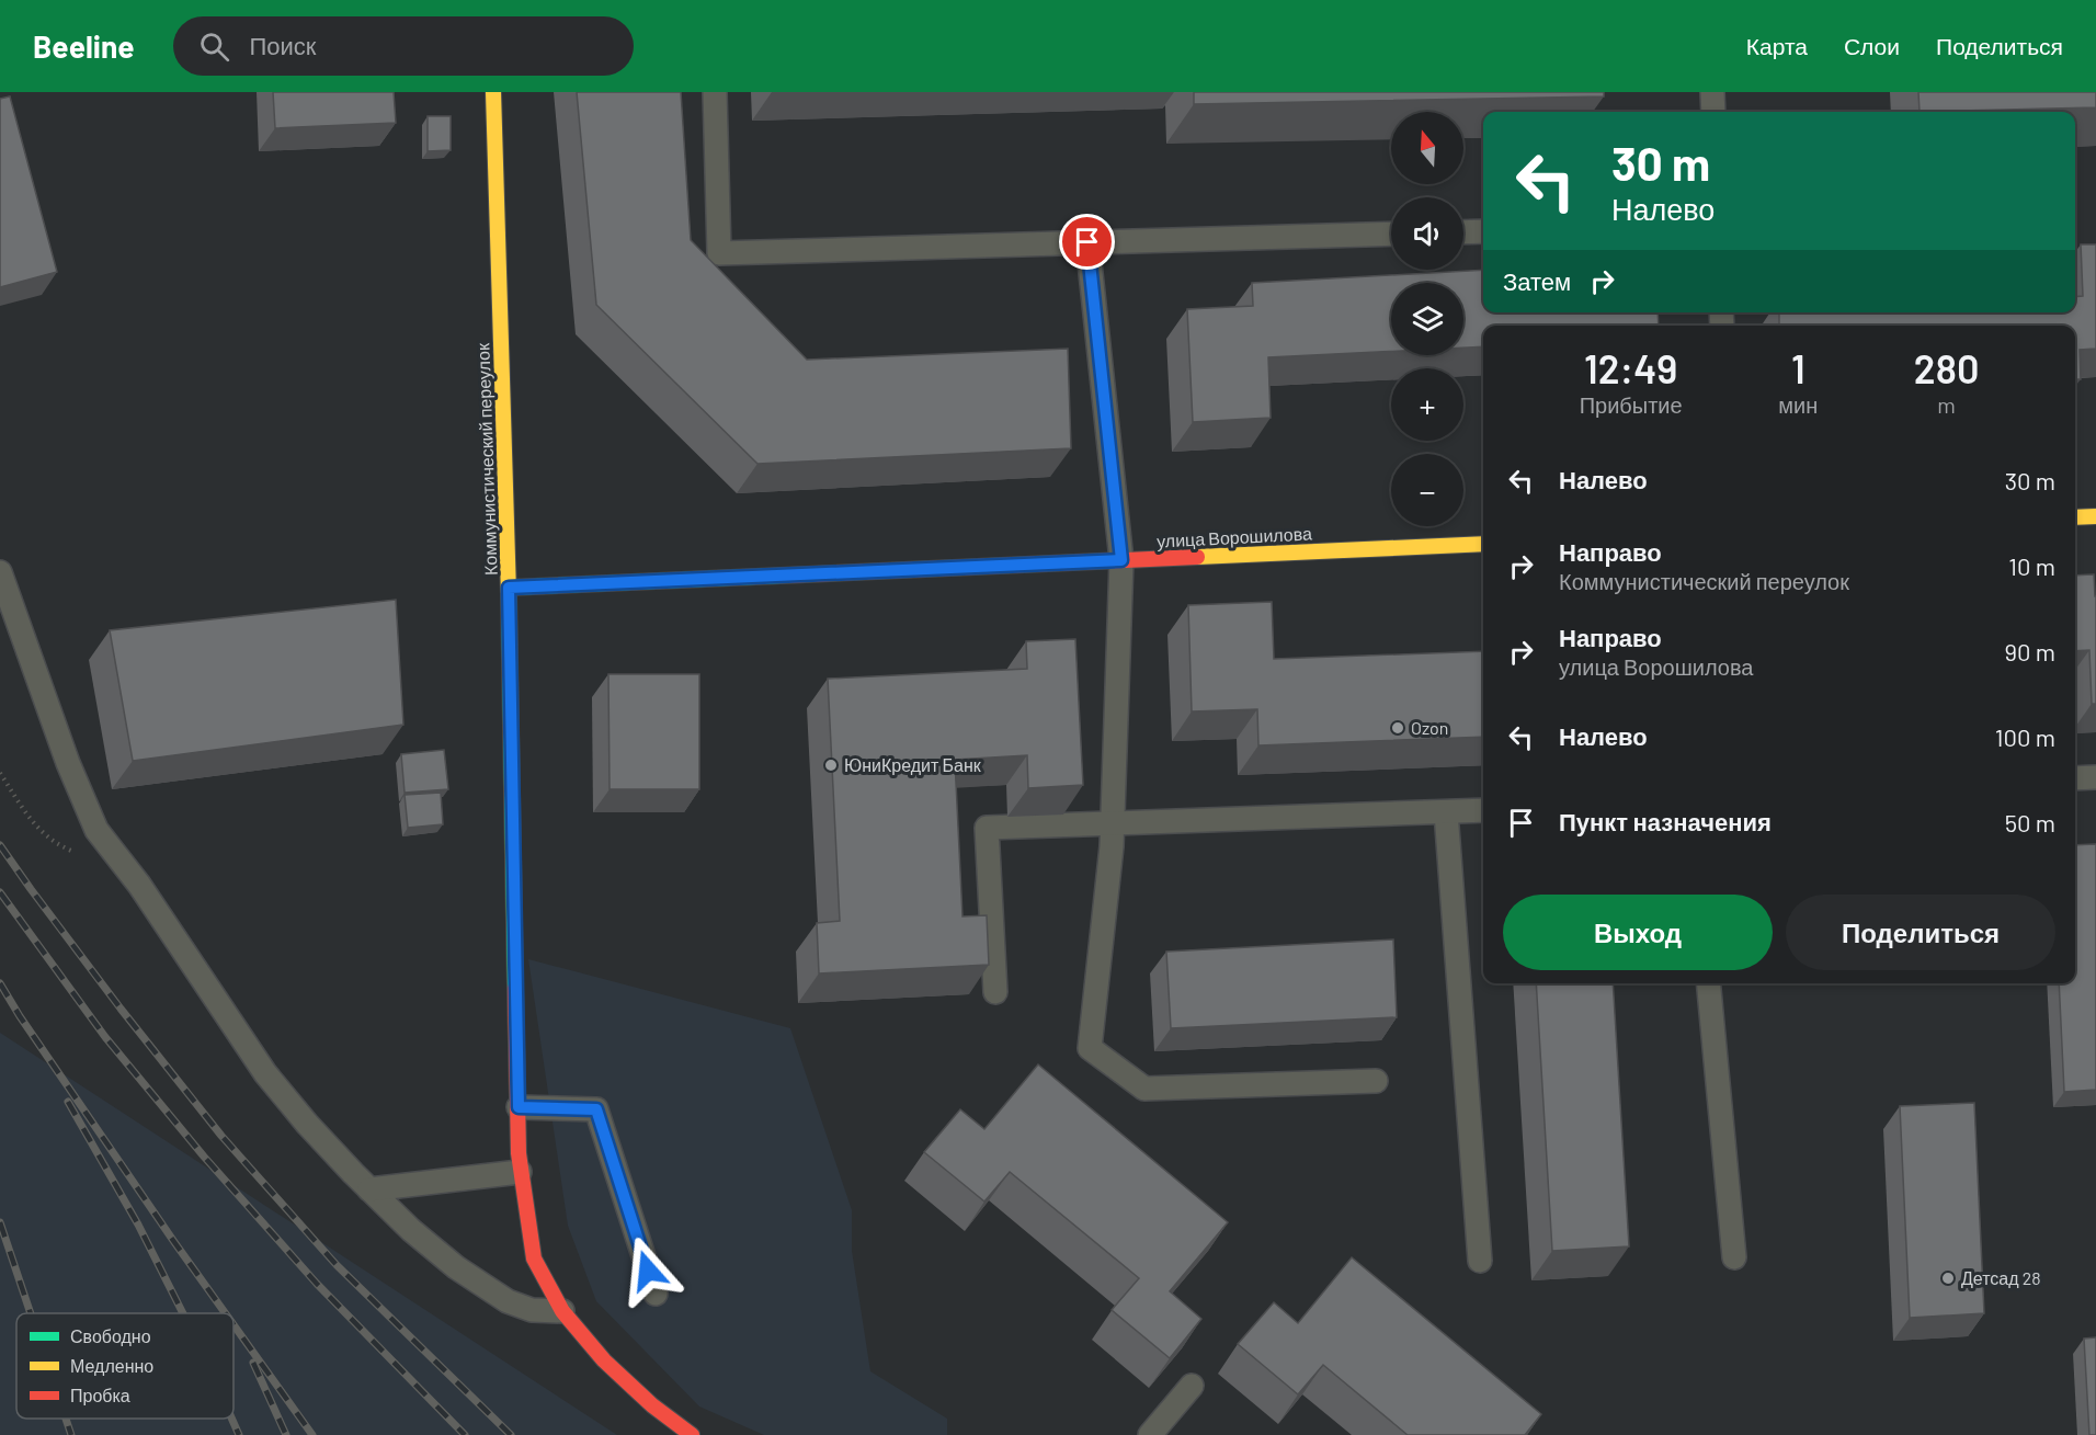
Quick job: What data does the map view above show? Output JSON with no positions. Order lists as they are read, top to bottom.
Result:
{
  "streets": {
    "street": ["Коммунистический переулок", "улица Ворошилова"]
  },
  "crossings": [
    ["Коммунистический переулок", "улица Ворошилова"]
  ],
  "places": ["Ozon", "ЮниКредит Банк", "Детсад 28"],
  "legend": ["Свободно", "Медленно", "Пробка"],
  "north": "top",
  "page": {
    "header": "Beeline",
    "search": "Поиск",
    "nav": ["Карта", "Слои", "Поделиться"],
    "map_buttons": ["+", "−"],
    "turn": ["30 m", "Налево"],
    "then": "Затем",
    "eta": [
      "12:49",
      "Прибытие",
      "1",
      "мин",
      "280",
      "m"
    ],
    "list": [
      {
        "name": "Налево",
        "value": "30 m"
      },
      {
        "name": "Направо",
        "note": "Коммунистический переулок",
        "value": "10 m"
      },
      {
        "name": "Направо",
        "note": "улица Ворошилова",
        "value": "90 m"
      },
      {
        "name": "Налево",
        "value": "100 m"
      },
      {
        "name": "Пункт назначения",
        "value": "50 m"
      }
    ],
    "buttons": ["Выход", "Поделиться"]
  }
}
